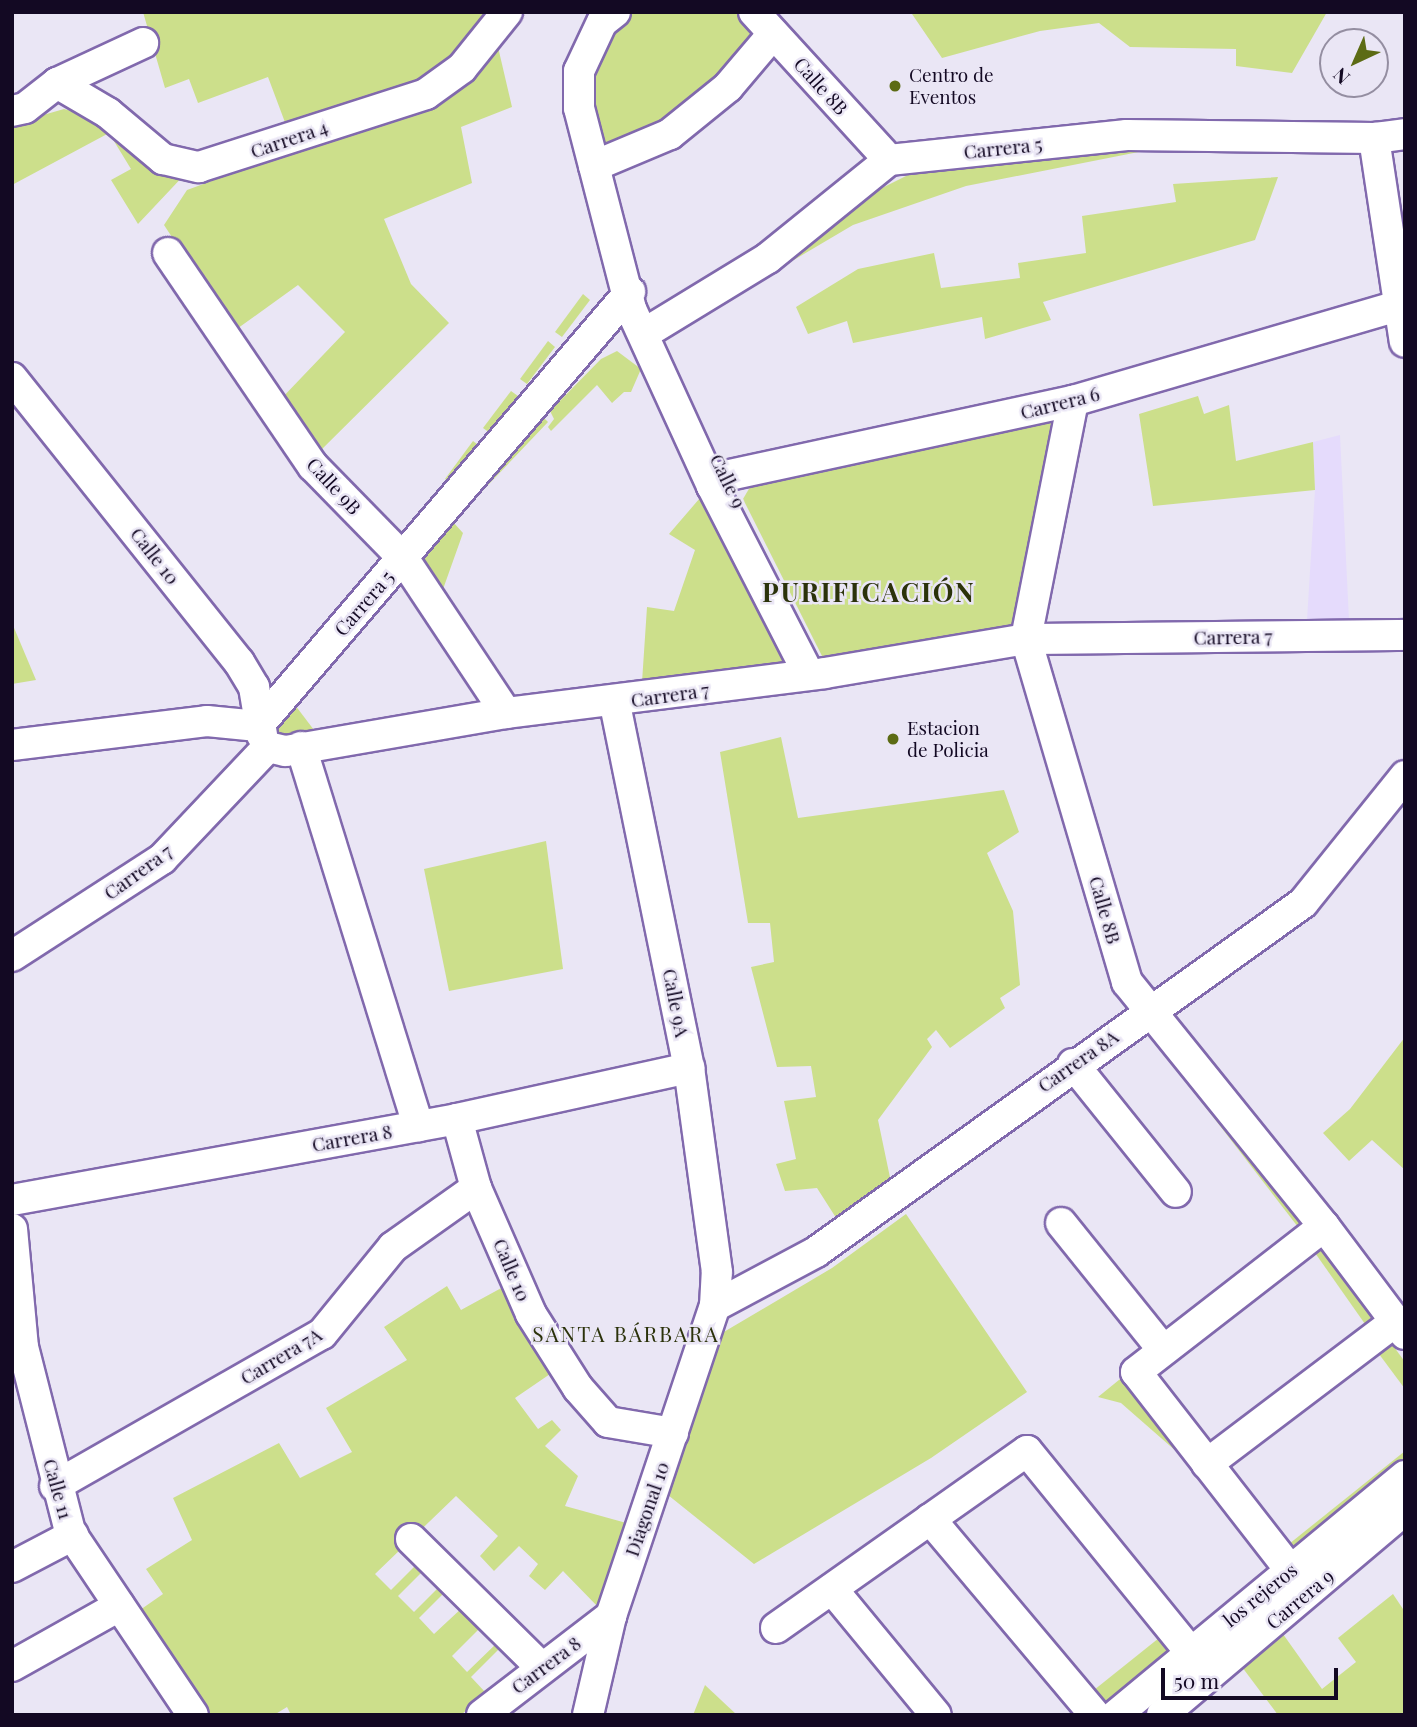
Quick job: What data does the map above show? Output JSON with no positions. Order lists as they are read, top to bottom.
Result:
{
  "streets": {
    "street": [
      "Calle 8B",
      "Carrera 4",
      "Carrera 5",
      "Carrera 6",
      "Calle 9",
      "Calle 9B",
      "Calle 10",
      "Carrera 7",
      "Calle 9A",
      "Carrera 8A",
      "Carrera 8",
      "Carrera 7A",
      "Calle 11",
      "Diagonal 10",
      "los rejeros",
      "Carrera 9"
    ]
  },
  "crossings": [
    ["Calle 8B", "Carrera 5"],
    ["Calle 8B", "Carrera 6"],
    ["Calle 8B", "Carrera 7"],
    ["Calle 8B", "Carrera 8A"],
    ["Carrera 5", "Calle 9"],
    ["Carrera 5", "Calle 9B"],
    ["Carrera 5", "Calle 10"],
    ["Carrera 5", "Carrera 7"],
    ["Carrera 6", "Calle 9"],
    ["Calle 9", "Carrera 7"],
    ["Calle 9B", "Carrera 7"],
    ["Calle 10", "Carrera 7"],
    ["Calle 10", "Carrera 8"],
    ["Calle 10", "Carrera 7A"],
    ["Calle 10", "Diagonal 10"],
    ["Carrera 7", "Calle 9A"],
    ["Calle 9A", "Carrera 8A"],
    ["Calle 9A", "Carrera 8"],
    ["Calle 9A", "Diagonal 10"],
    ["Carrera 8A", "Diagonal 10"],
    ["Carrera 8", "Diagonal 10"],
    ["Carrera 7A", "Calle 11"]
  ],
  "districts": ["PURIFICACIÓN", "SANTA BÁRBARA"],
  "places": ["Centro de Eventos", "Estacion de Policia"],
  "scale_bar": "50 m",
  "north": "bottom left"
}
